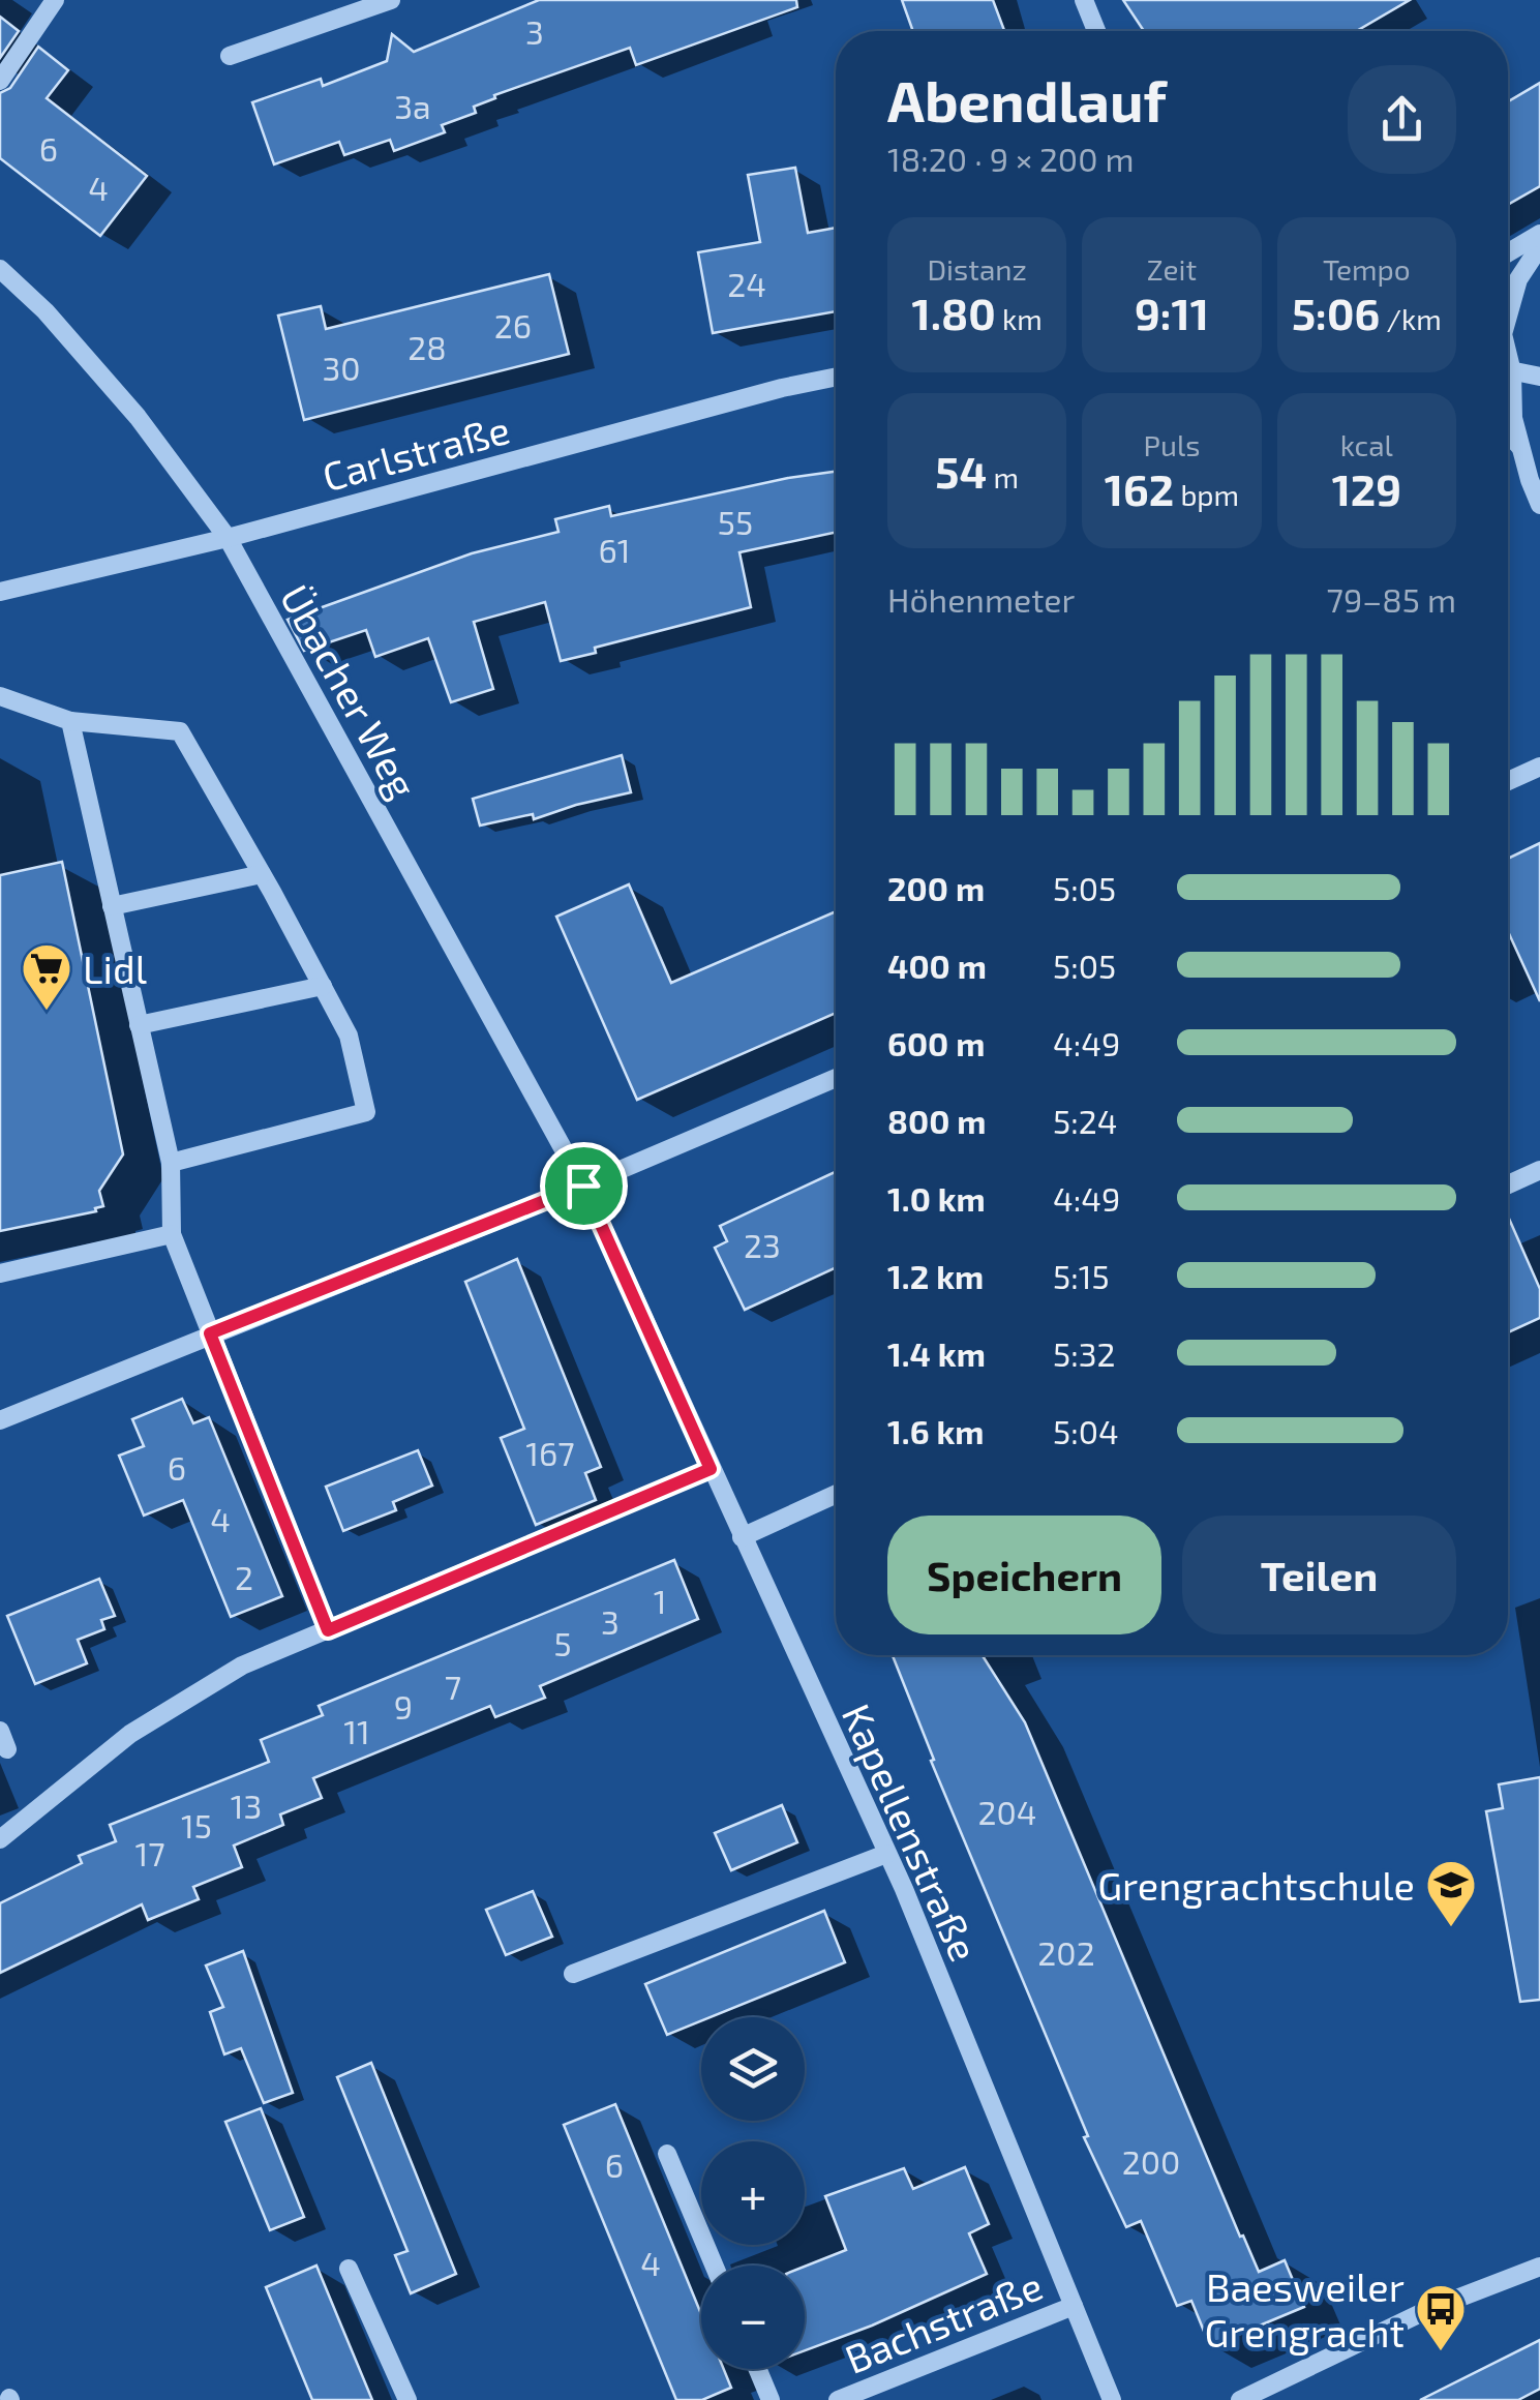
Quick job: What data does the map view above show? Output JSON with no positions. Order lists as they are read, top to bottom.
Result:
{
  "streets": {
    "street": [
      "Carlstraße",
      "Übacher Weg",
      "Kapellenstraße",
      "Bachstraße"
    ]
  },
  "crossings": [
    ["Carlstraße", "Übacher Weg"],
    ["Übacher Weg", "Kapellenstraße"],
    ["Kapellenstraße", "Bachstraße"]
  ],
  "places": {
    "supermarket": ["Lidl"],
    "school or university": ["Grengrachtschule"],
    "bus stop": ["Baesweiler Grengracht"]
  },
  "house_numbers": [
    "3",
    "3a",
    "6",
    "4",
    "24",
    "26",
    "28",
    "30",
    "55",
    "61",
    "23",
    "167",
    "6",
    "4",
    "2",
    "1",
    "3",
    "5",
    "7",
    "9",
    "11",
    "13",
    "204",
    "15",
    "17",
    "202",
    "200",
    "6",
    "4"
  ],
  "page": {
    "heading": ["Abendlauf", "18:20 · 9 × 200 m"],
    "stats": [
      ["Distanz", "1.80 km"],
      ["Zeit", "9:11"],
      ["Tempo", "5:06 /km"],
      ["54 m"],
      ["Puls", "162 bpm"],
      ["kcal", "129"]
    ],
    "chart": ["Höhenmeter", "79–85 m"],
    "list": [
      {
        "name": "200 m",
        "note": "5:05"
      },
      {
        "name": "400 m",
        "note": "5:05"
      },
      {
        "name": "600 m",
        "note": "4:49"
      },
      {
        "name": "800 m",
        "note": "5:24"
      },
      {
        "name": "1.0 km",
        "note": "4:49"
      },
      {
        "name": "1.2 km",
        "note": "5:15"
      },
      {
        "name": "1.4 km",
        "note": "5:32"
      },
      {
        "name": "1.6 km",
        "note": "5:04"
      }
    ],
    "buttons": ["Speichern", "Teilen"],
    "map_buttons": ["+", "−"]
  }
}
